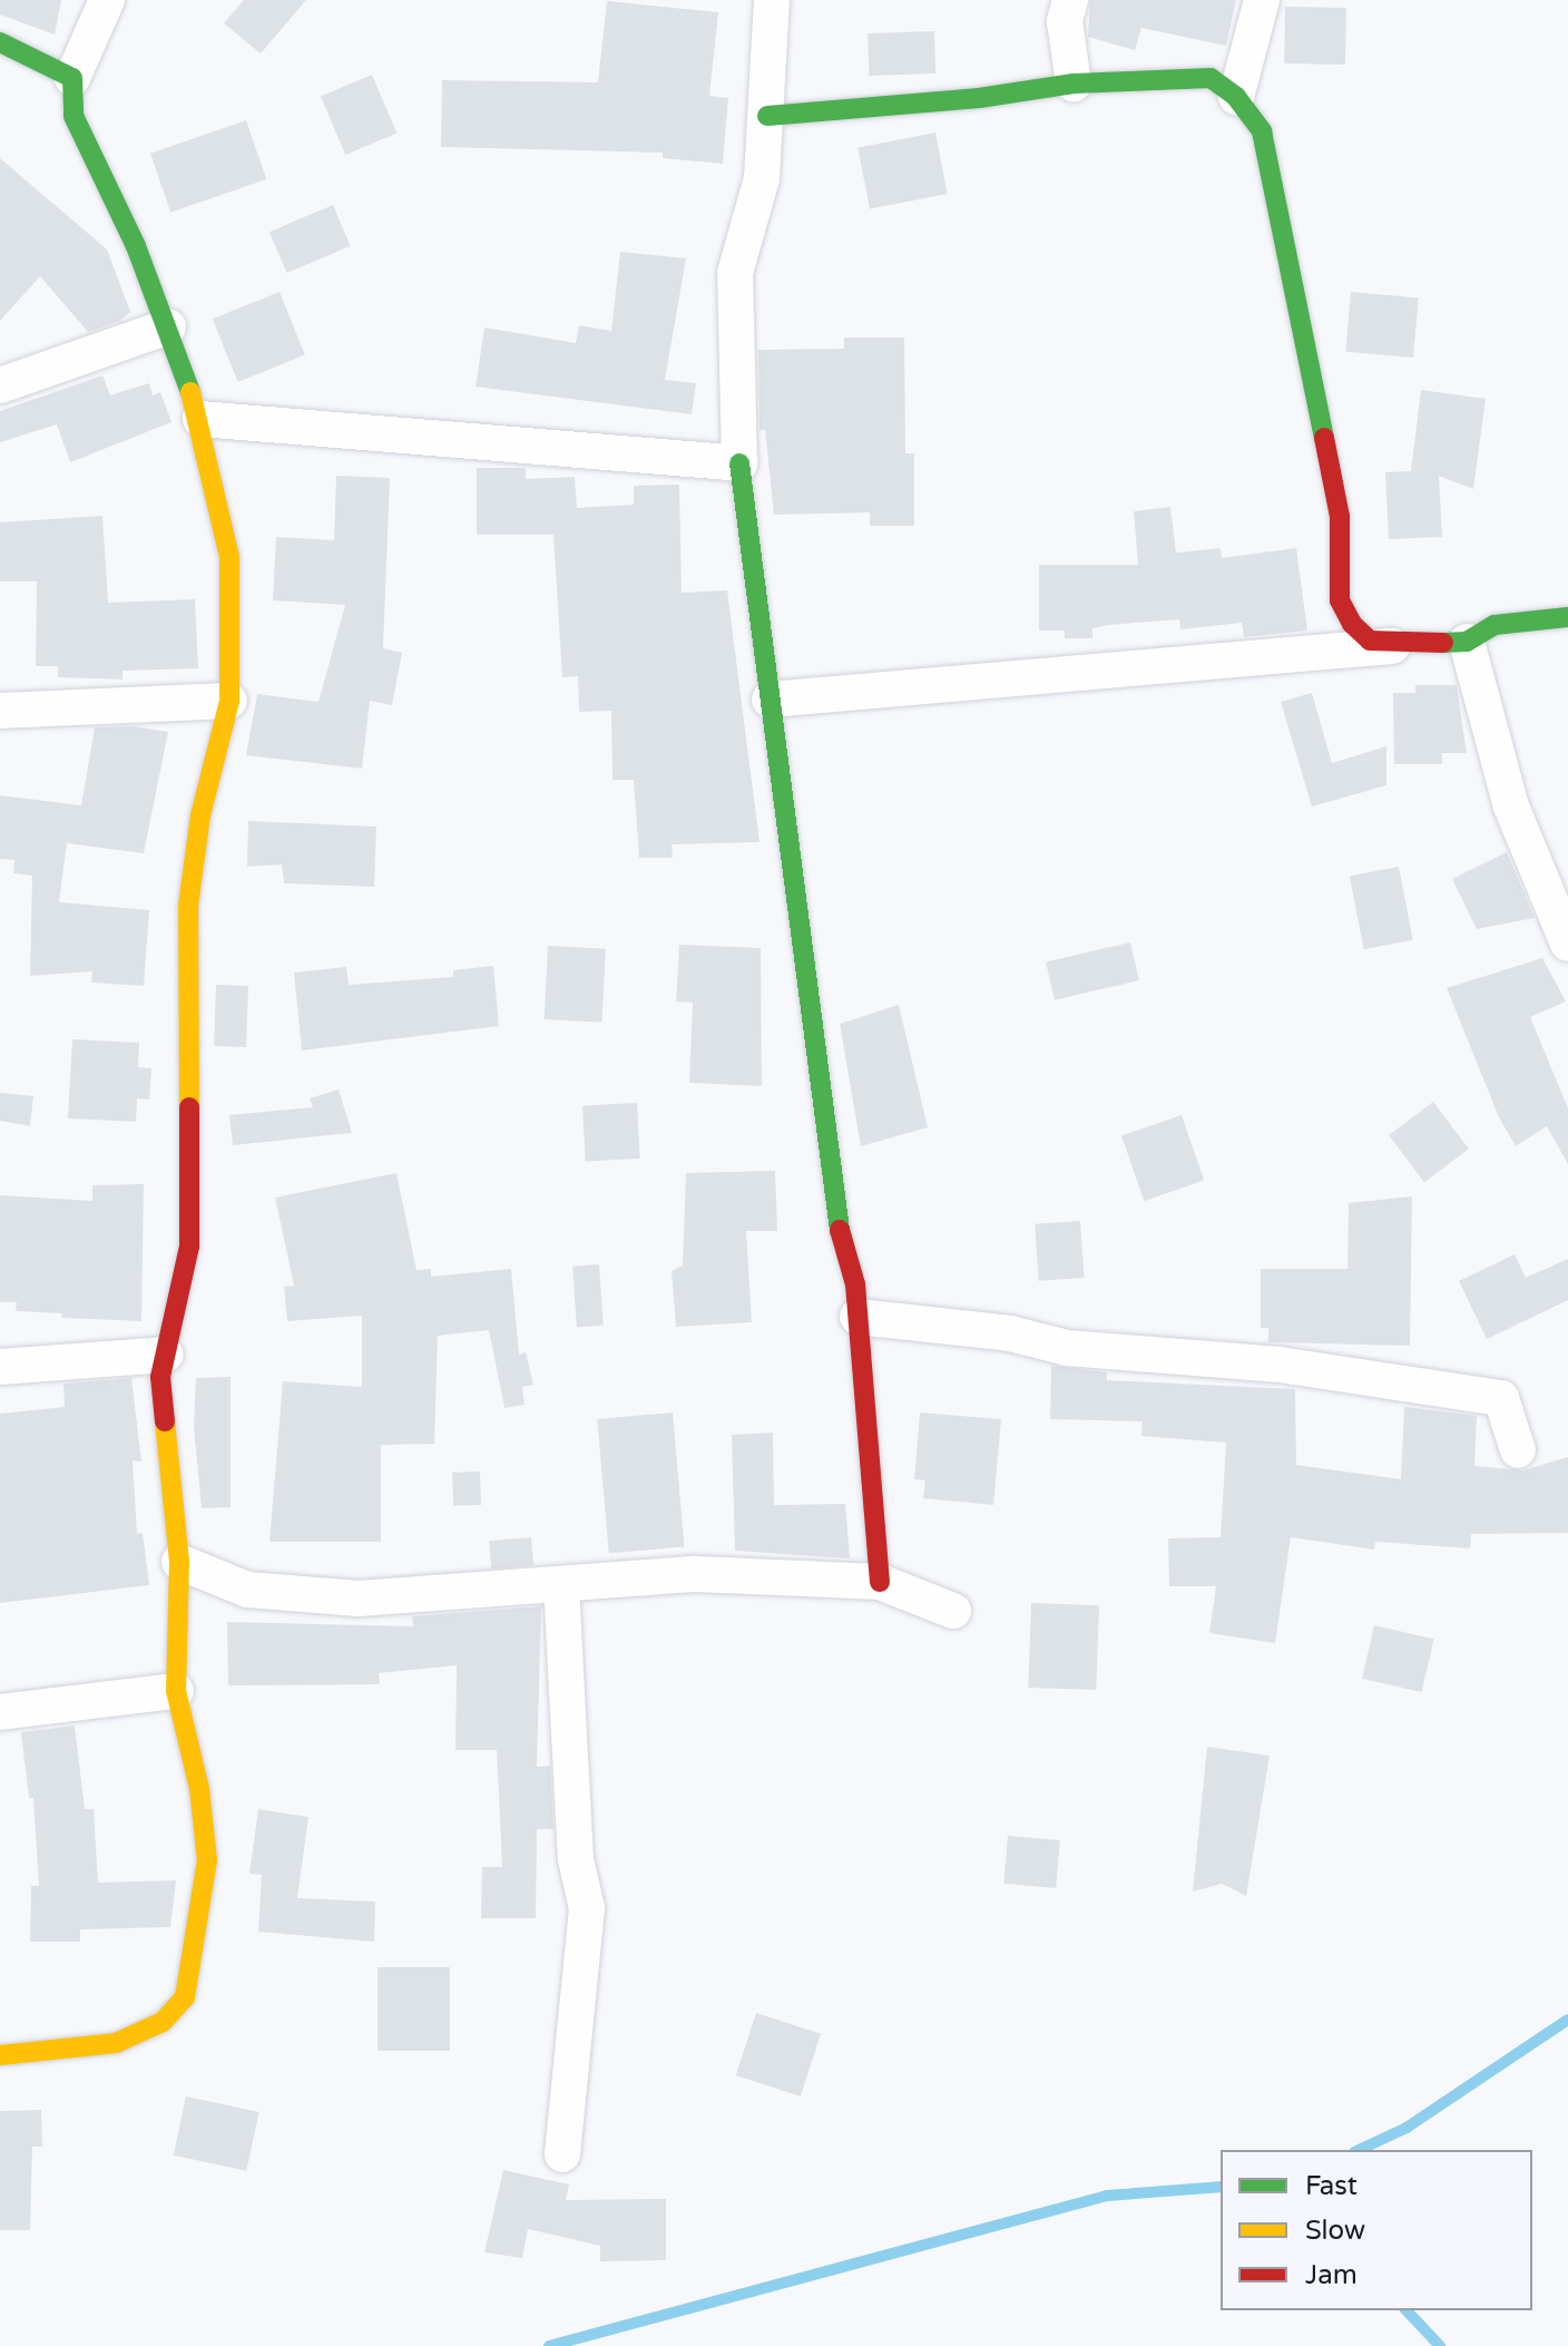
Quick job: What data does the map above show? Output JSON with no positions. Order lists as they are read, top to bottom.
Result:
{
  "legend": ["Fast", "Slow", "Jam"]
}
